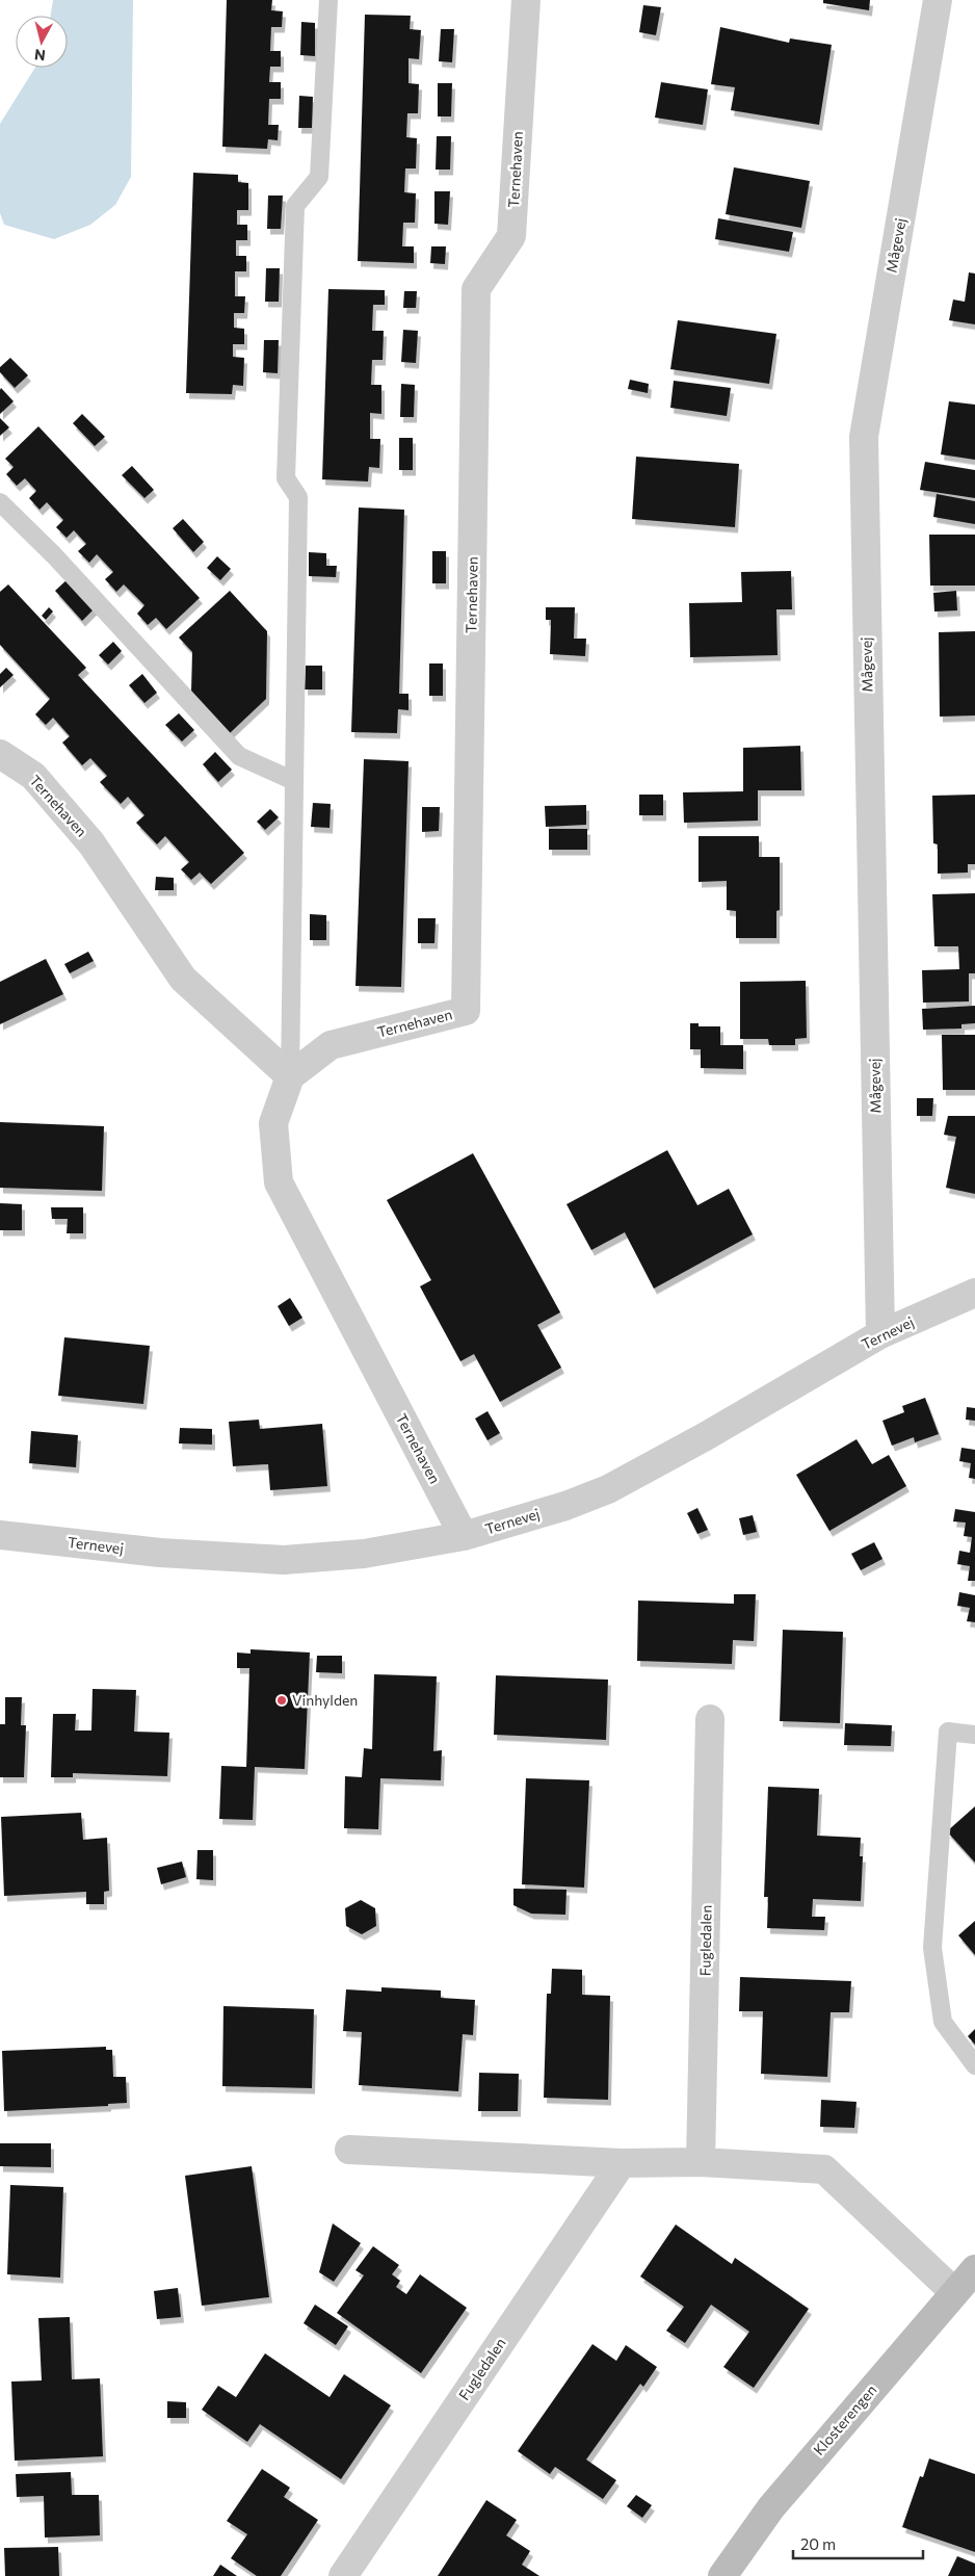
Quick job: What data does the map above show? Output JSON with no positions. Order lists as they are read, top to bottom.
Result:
{
  "streets": {
    "street": [
      "Ternehaven",
      "Mågevej",
      "Ternevej",
      "Fugledalen",
      "Klosterengen"
    ]
  },
  "crossings": [
    ["Ternehaven", "Ternevej"],
    ["Mågevej", "Ternevej"]
  ],
  "places": ["Vinhylden"],
  "scale_bar": "20 m",
  "north": "bottom"
}
